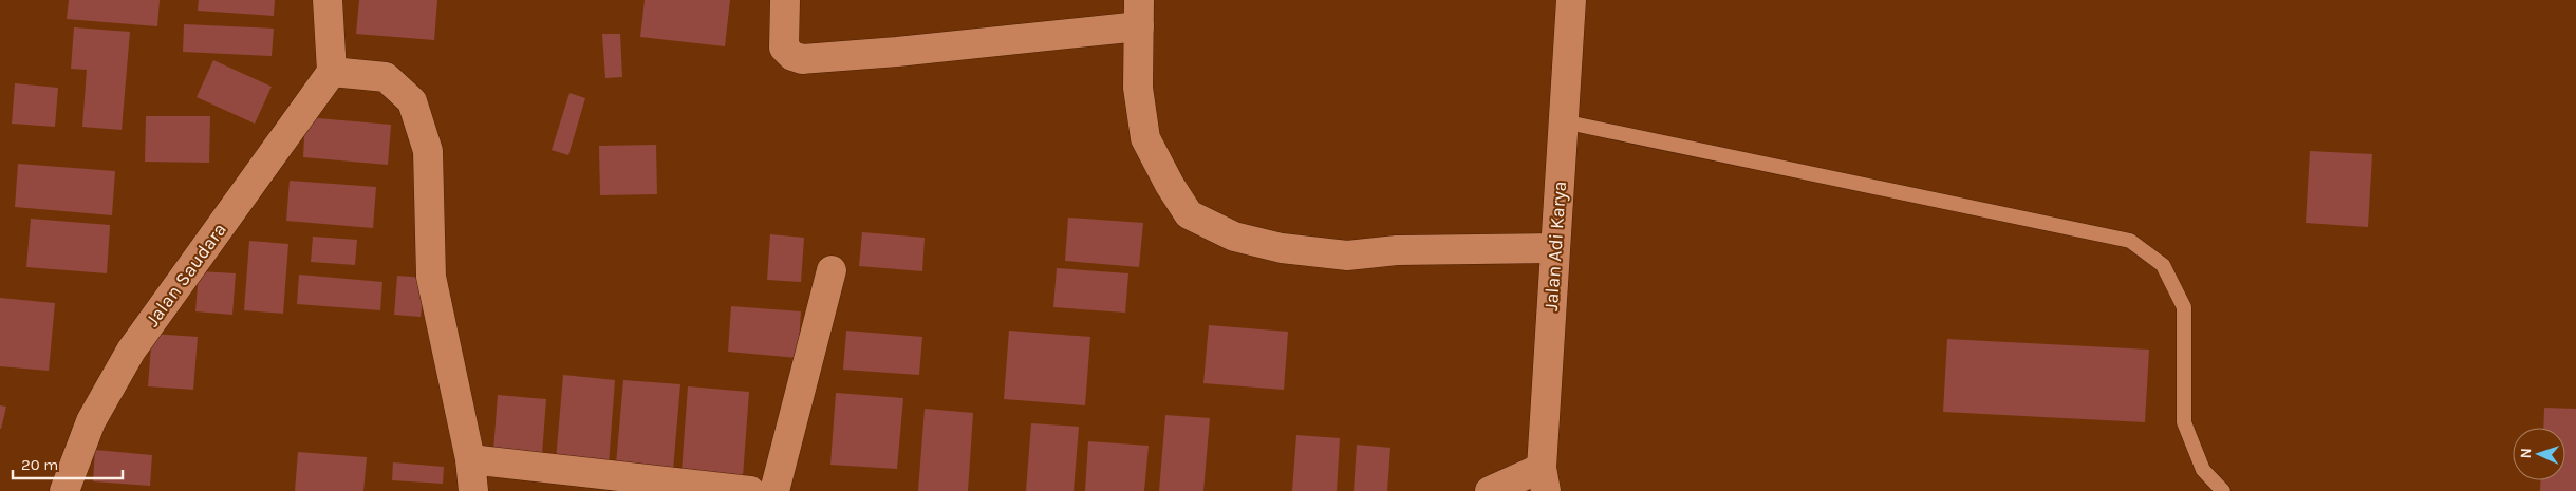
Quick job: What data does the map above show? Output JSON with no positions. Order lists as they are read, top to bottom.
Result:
{
  "streets": {
    "street": ["Jalan Adi Karya", "Jalan Saudara"]
  },
  "scale_bar": "20 m",
  "north": "left"
}
